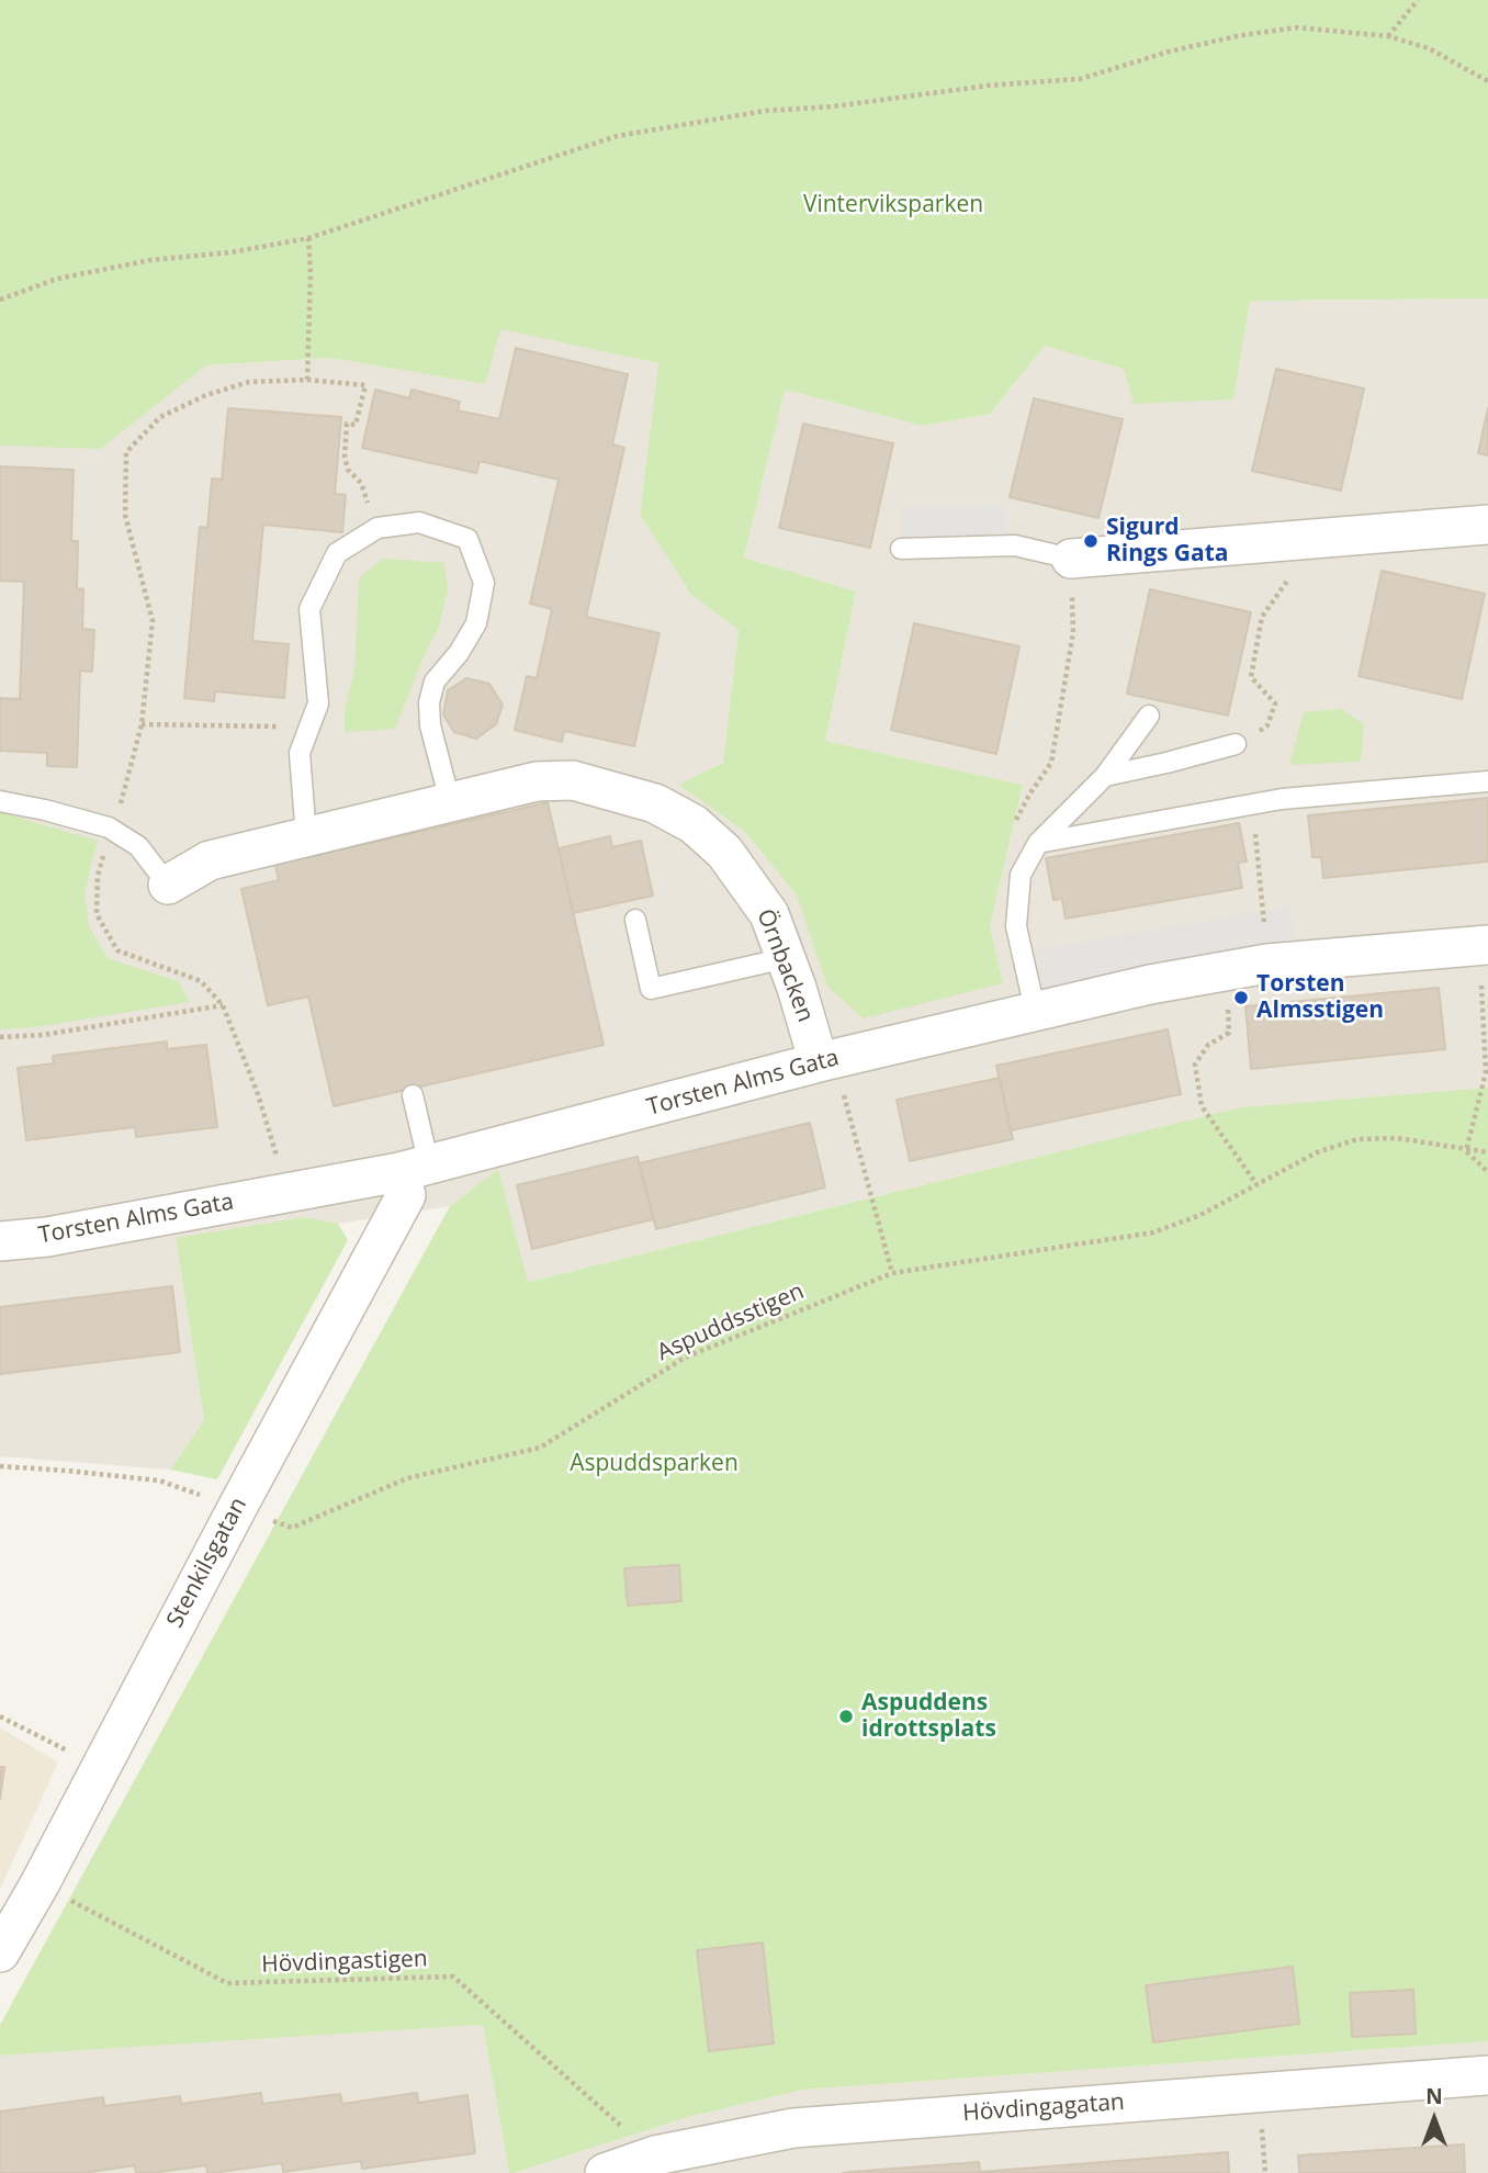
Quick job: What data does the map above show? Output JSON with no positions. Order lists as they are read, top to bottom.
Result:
{
  "streets": {
    "street": [
      "Örnbacken",
      "Torsten Alms Gata",
      "Stenkilsgatan",
      "Hövdingagatan"
    ],
    "path": ["Aspuddsstigen", "Hövdingastigen"]
  },
  "crossings": [
    ["Örnbacken", "Torsten Alms Gata"],
    ["Torsten Alms Gata", "Stenkilsgatan"],
    ["Aspuddsstigen", "Stenkilsgatan"],
    ["Stenkilsgatan", "Hövdingastigen"],
    ["Hövdingastigen", "Hövdingagatan"]
  ],
  "parks": ["Vinterviksparken", "Aspuddsparken"],
  "places": ["Sigurd Rings Gata", "Torsten Almsstigen", "Aspuddens idrottsplats"],
  "north": "top"
}
